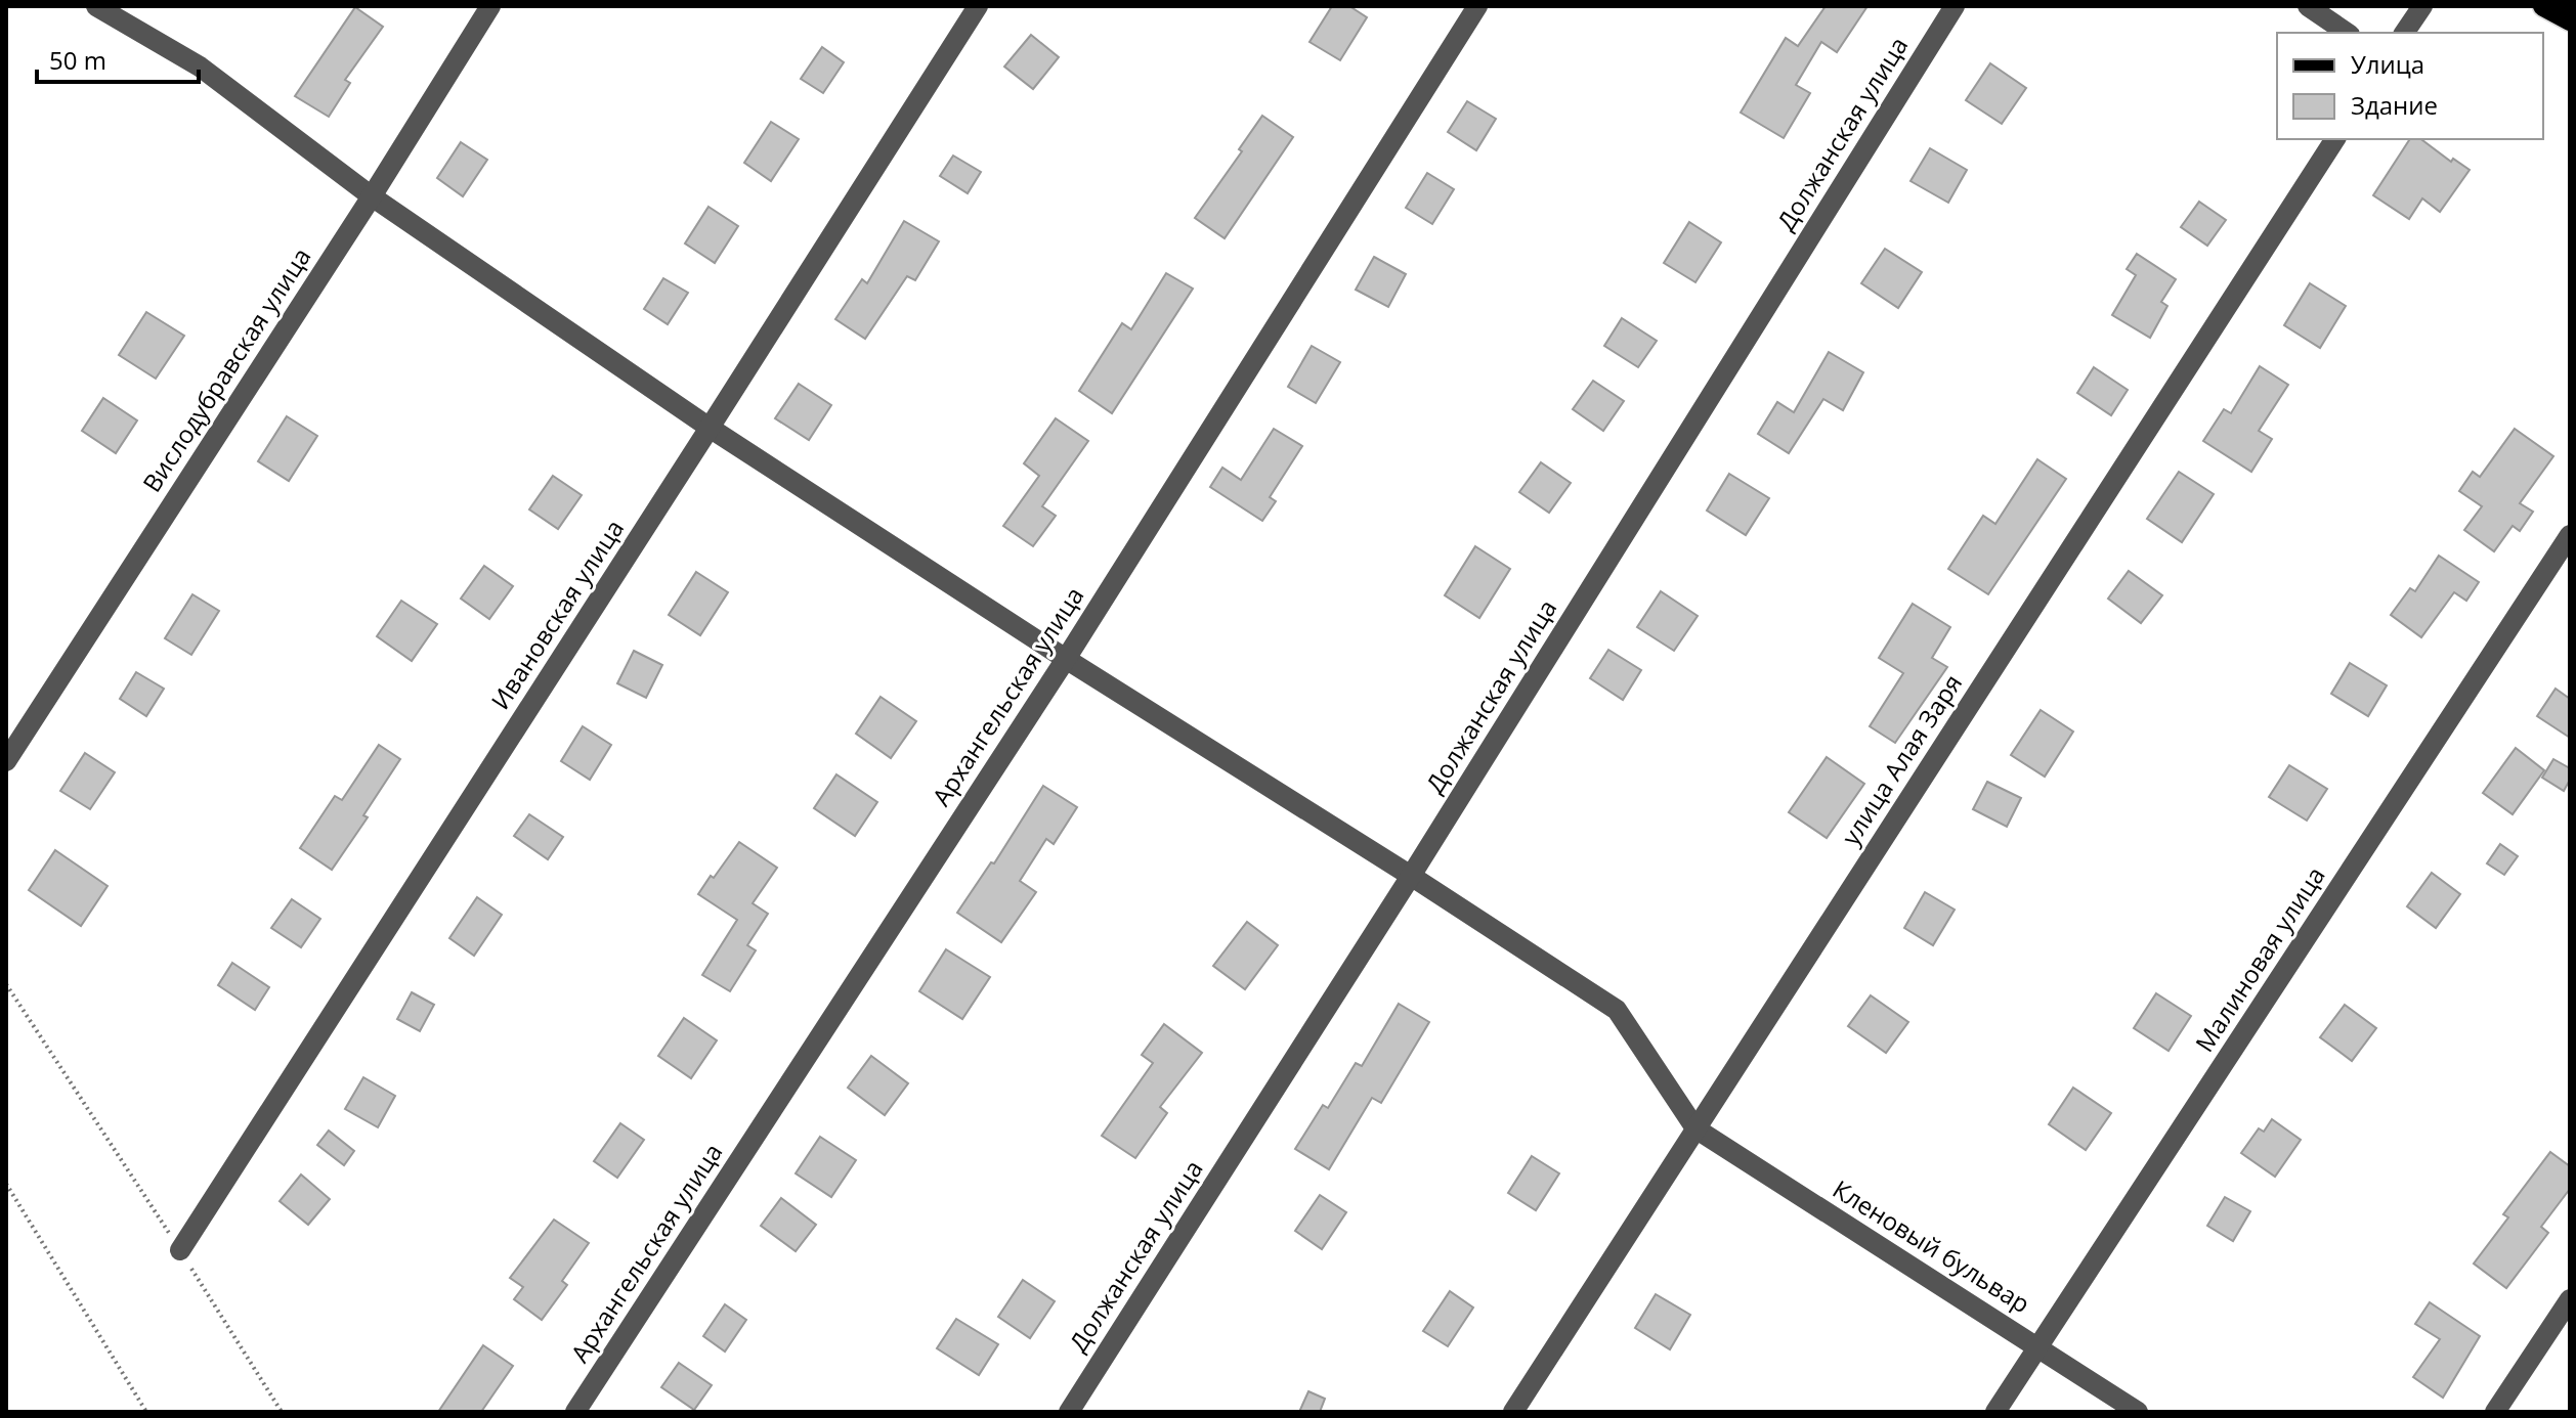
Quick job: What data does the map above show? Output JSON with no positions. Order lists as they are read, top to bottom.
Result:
{
  "streets": {
    "street": [
      "Должанская улица",
      "Вислодубравская улица",
      "Ивановская улица",
      "Архангельская улица",
      "улица Алая Заря",
      "Малиновая улица",
      "Кленовый бульвар"
    ]
  },
  "crossings": [
    ["улица Алая Заря", "Кленовый бульвар"],
    ["Малиновая улица", "Кленовый бульвар"]
  ],
  "legend": ["Улица", "Здание"],
  "scale_bar": "50 m"
}
